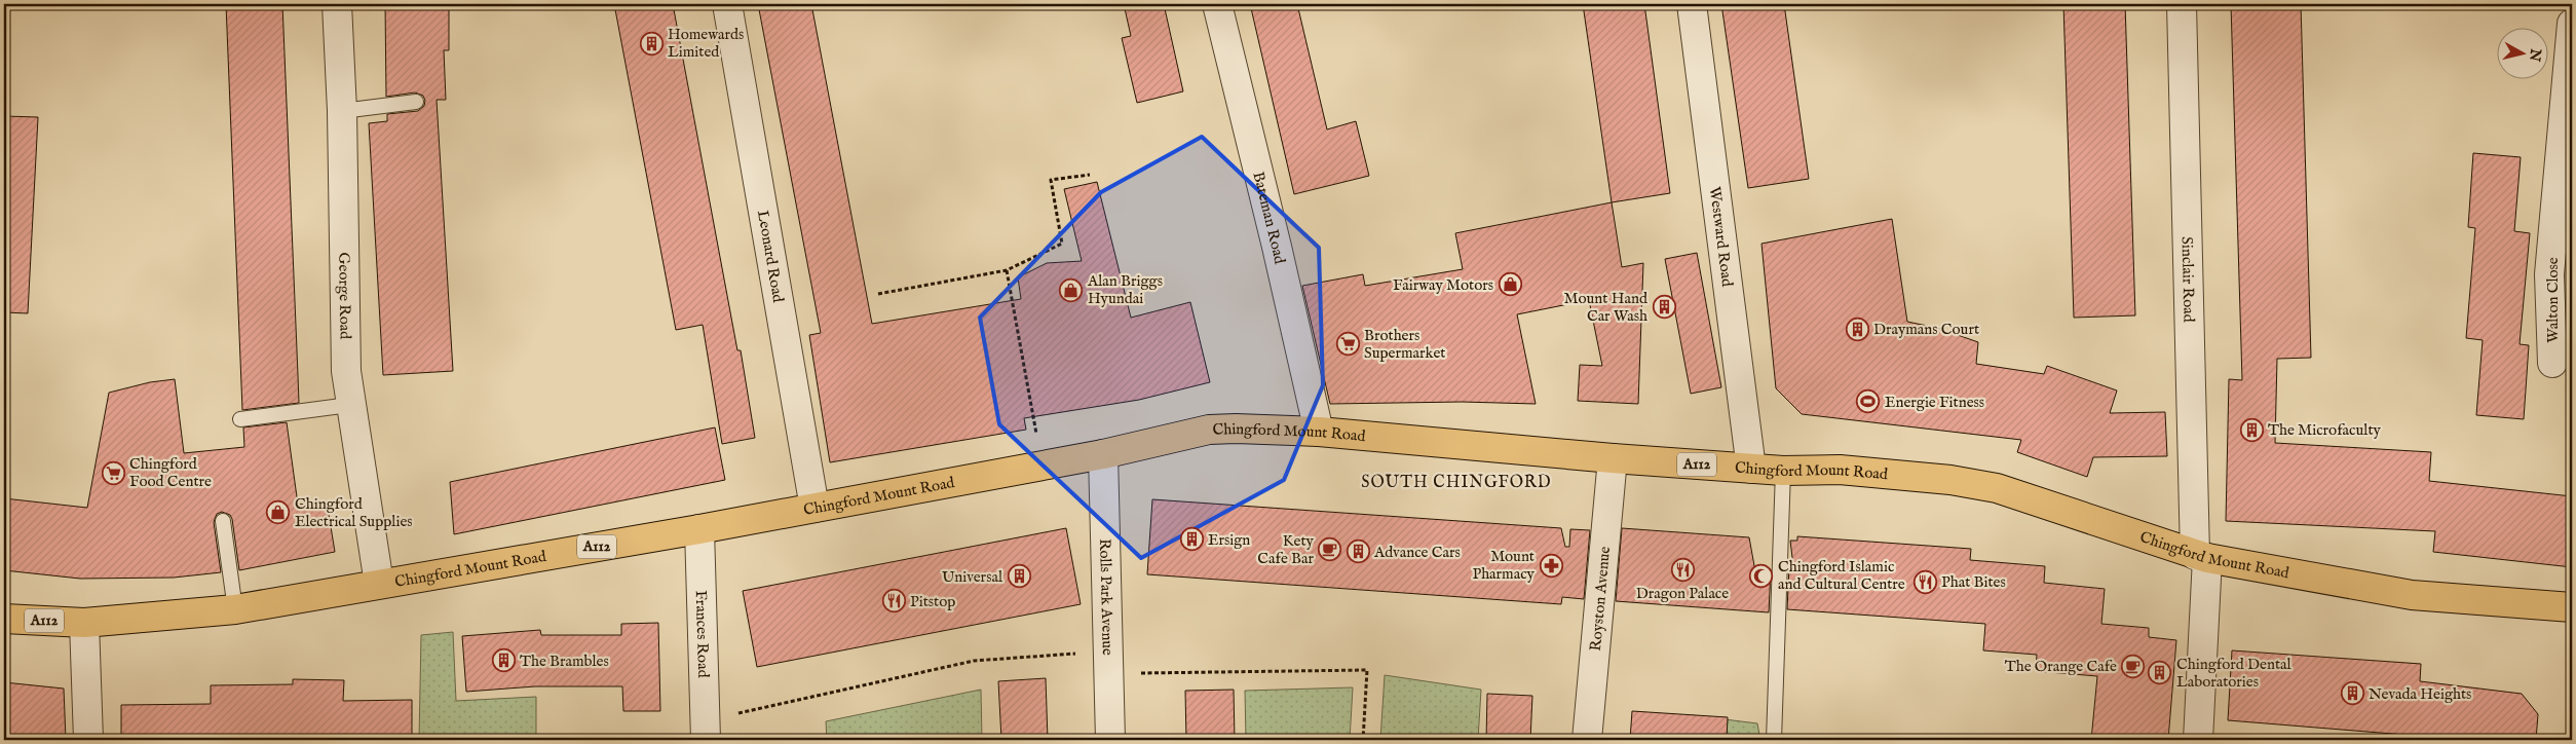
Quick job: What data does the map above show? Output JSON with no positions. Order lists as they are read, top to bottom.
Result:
{
  "streets": {
    "main road": ["Chingford Mount Road", "A112"],
    "street": [
      "Bateman Road",
      "Westward Road",
      "Leonard Road",
      "Sinclair Road",
      "George Road",
      "Walton Close",
      "Rolls Park Avenue",
      "Royston Avenue",
      "Frances Road"
    ]
  },
  "crossings": [
    ["Bateman Road", "Chingford Mount Road"],
    ["Westward Road", "Chingford Mount Road"],
    ["Leonard Road", "Chingford Mount Road"],
    ["Sinclair Road", "Chingford Mount Road"],
    ["George Road", "Chingford Mount Road"],
    ["Chingford Mount Road", "Rolls Park Avenue"],
    ["Chingford Mount Road", "Royston Avenue"],
    ["Chingford Mount Road", "Frances Road"]
  ],
  "districts": ["SOUTH CHINGFORD"],
  "places": {
    "building": [
      "Homewards Limited",
      "Mount Hand Car Wash",
      "Draymans Court",
      "The Microfaculty",
      "Ersign",
      "Advance Cars",
      "Universal",
      "The Brambles",
      "Chingford Dental Laboratories",
      "Nevada Heights"
    ],
    "shop": ["Fairway Motors", "Alan Briggs Hyundai", "Chingford Electrical Supplies"],
    "supermarket": ["Brothers Supermarket", "Chingford Food Centre"],
    "sports": ["Energie Fitness"],
    "cafe": ["Kety Cafe Bar", "The Orange Cafe"],
    "pharmacy": ["Mount Pharmacy"],
    "restaurant": ["Dragon Palace", "Phat Bites", "Pitstop"],
    "mosque": ["Chingford Islamic and Cultural Centre"]
  },
  "north": "right"
}
